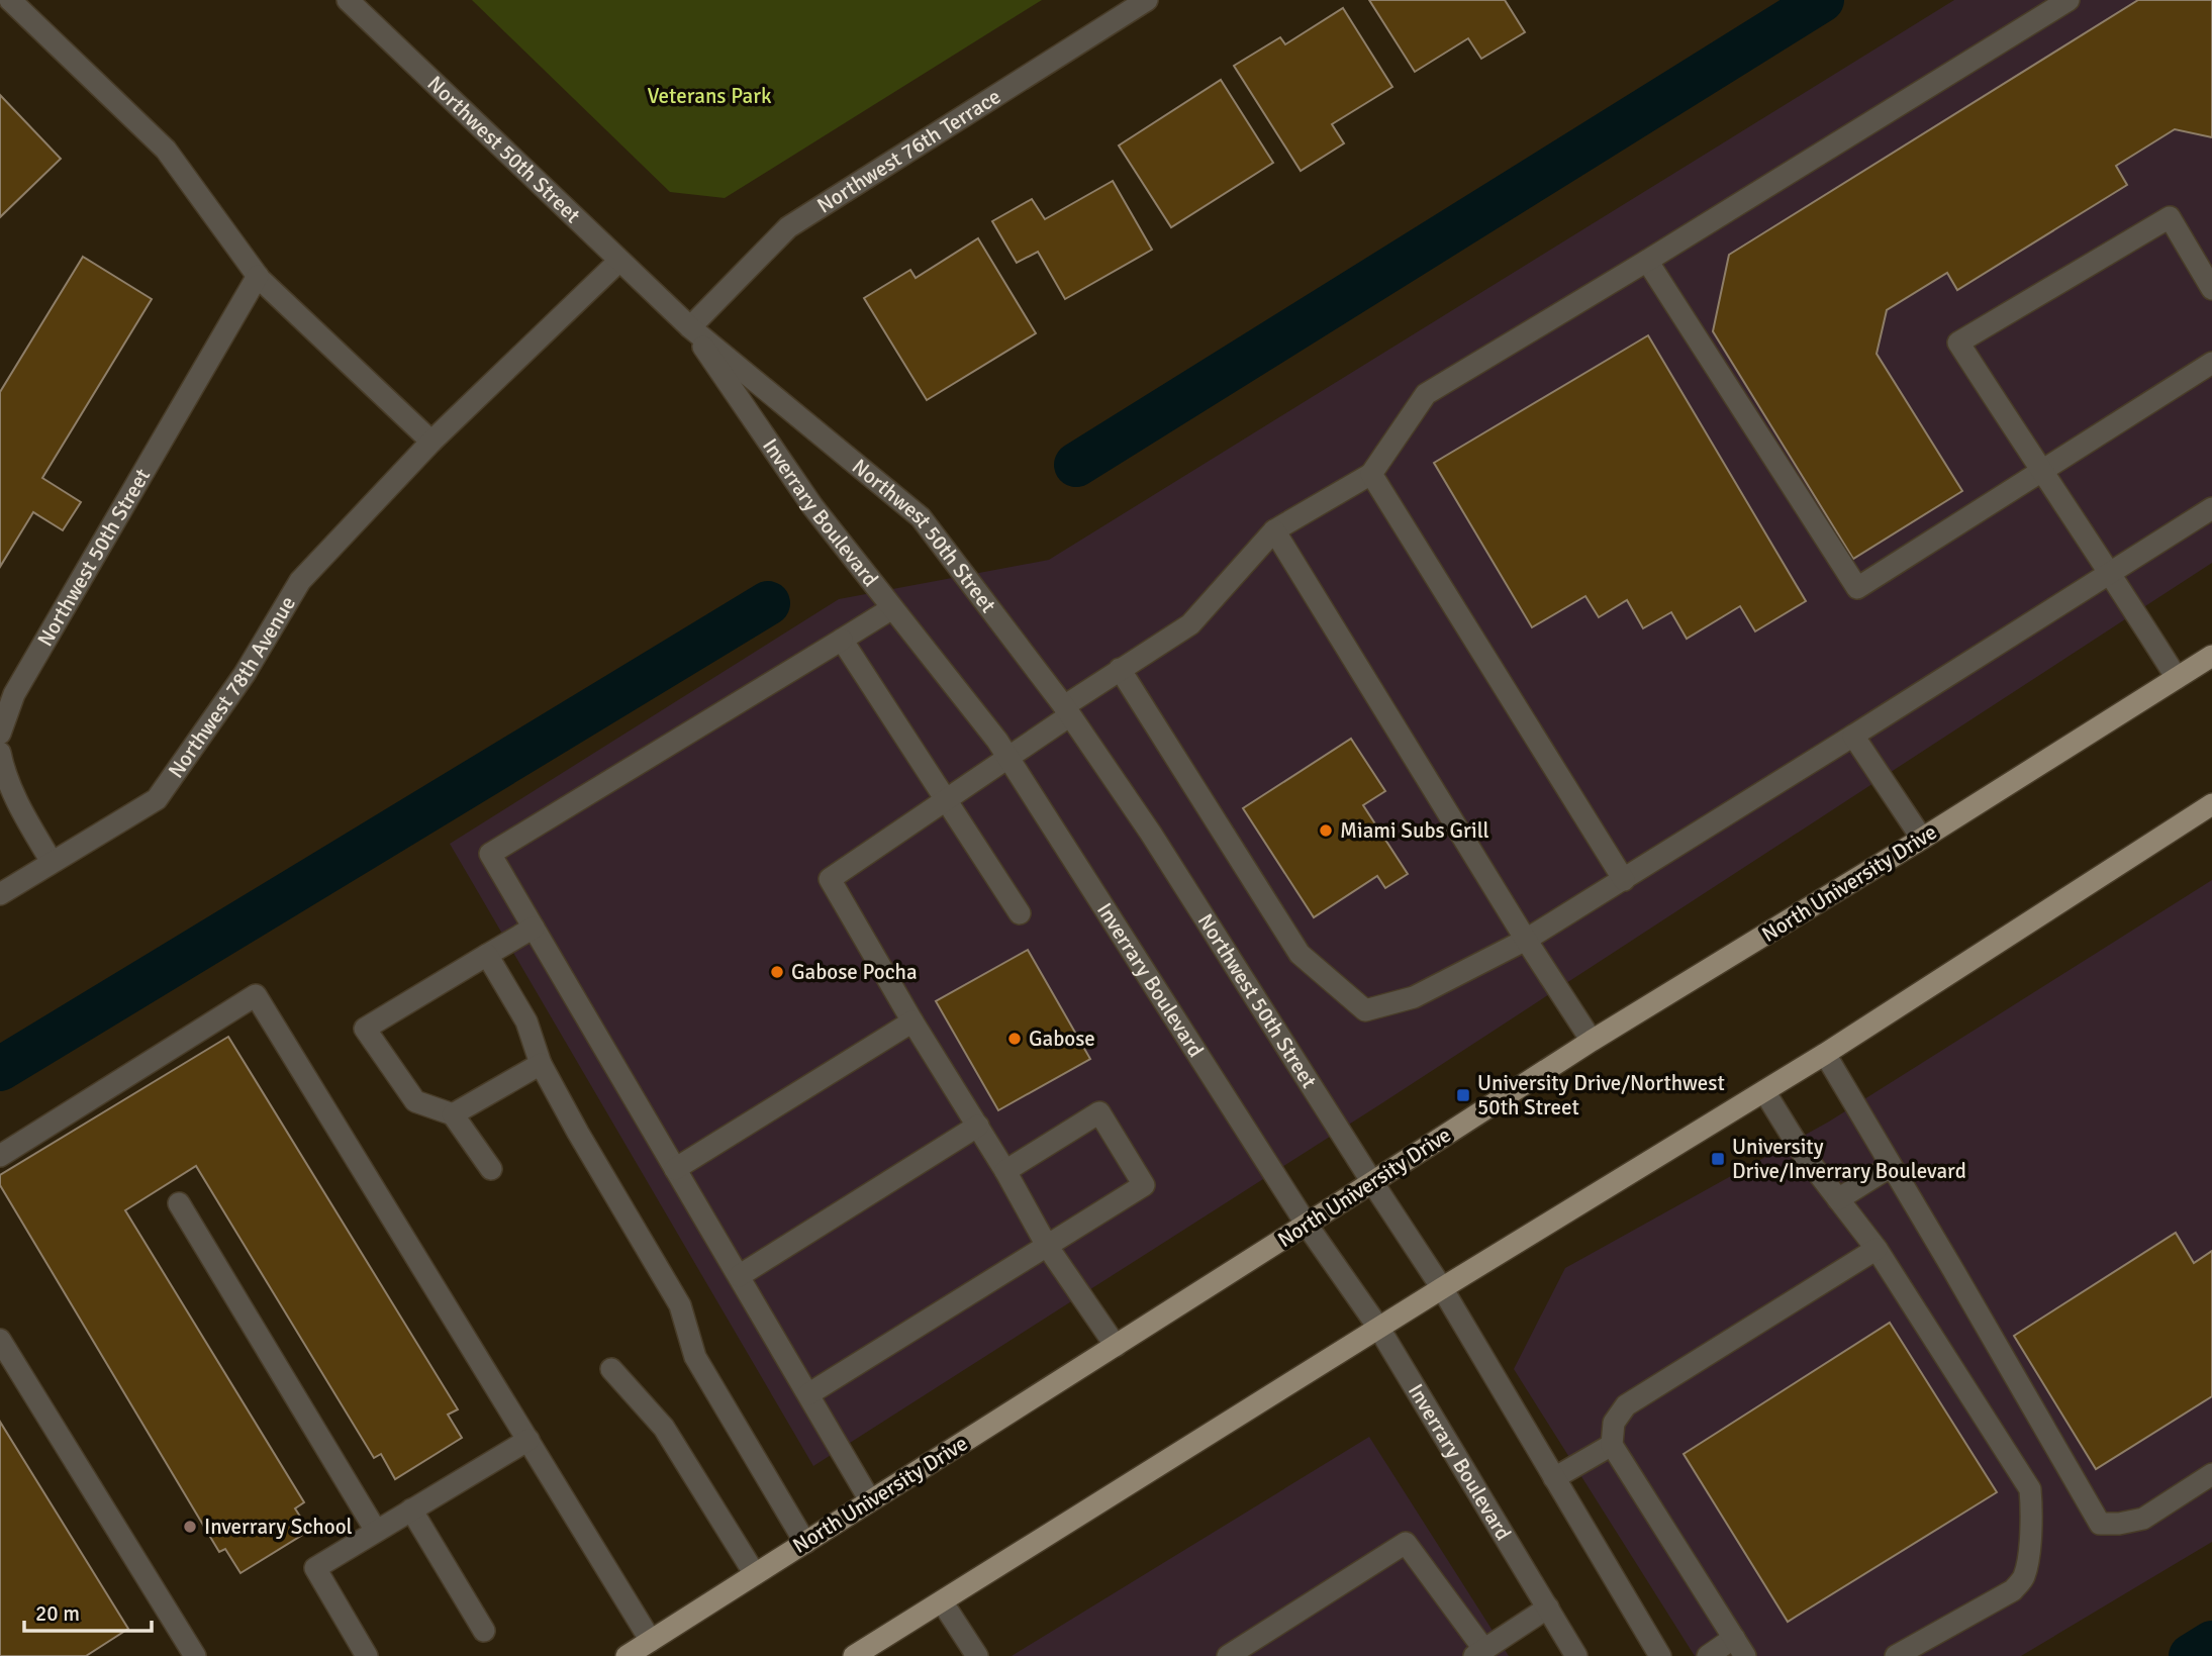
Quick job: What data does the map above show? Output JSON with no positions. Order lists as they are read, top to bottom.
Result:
{
  "streets": {
    "main road": ["North University Drive"],
    "street": [
      "Northwest 50th Street",
      "Northwest 76th Terrace",
      "Inverrary Boulevard",
      "Northwest 78th Avenue"
    ]
  },
  "crossings": [
    ["Northwest 50th Street", "Northwest 76th Terrace"],
    ["Northwest 50th Street", "Inverrary Boulevard"],
    ["Northwest 50th Street", "North University Drive"],
    ["Northwest 76th Terrace", "Inverrary Boulevard"],
    ["Inverrary Boulevard", "North University Drive"]
  ],
  "parks": ["Veterans Park"],
  "places": {
    "other": [
      "Miami Subs Grill",
      "Gabose Pocha",
      "Gabose",
      "Inverrary School"
    ],
    "transit": ["University Drive/Northwest 50th Street", "University Drive/Inverrary Boulevard"]
  },
  "scale_bar": "20 m"
}
